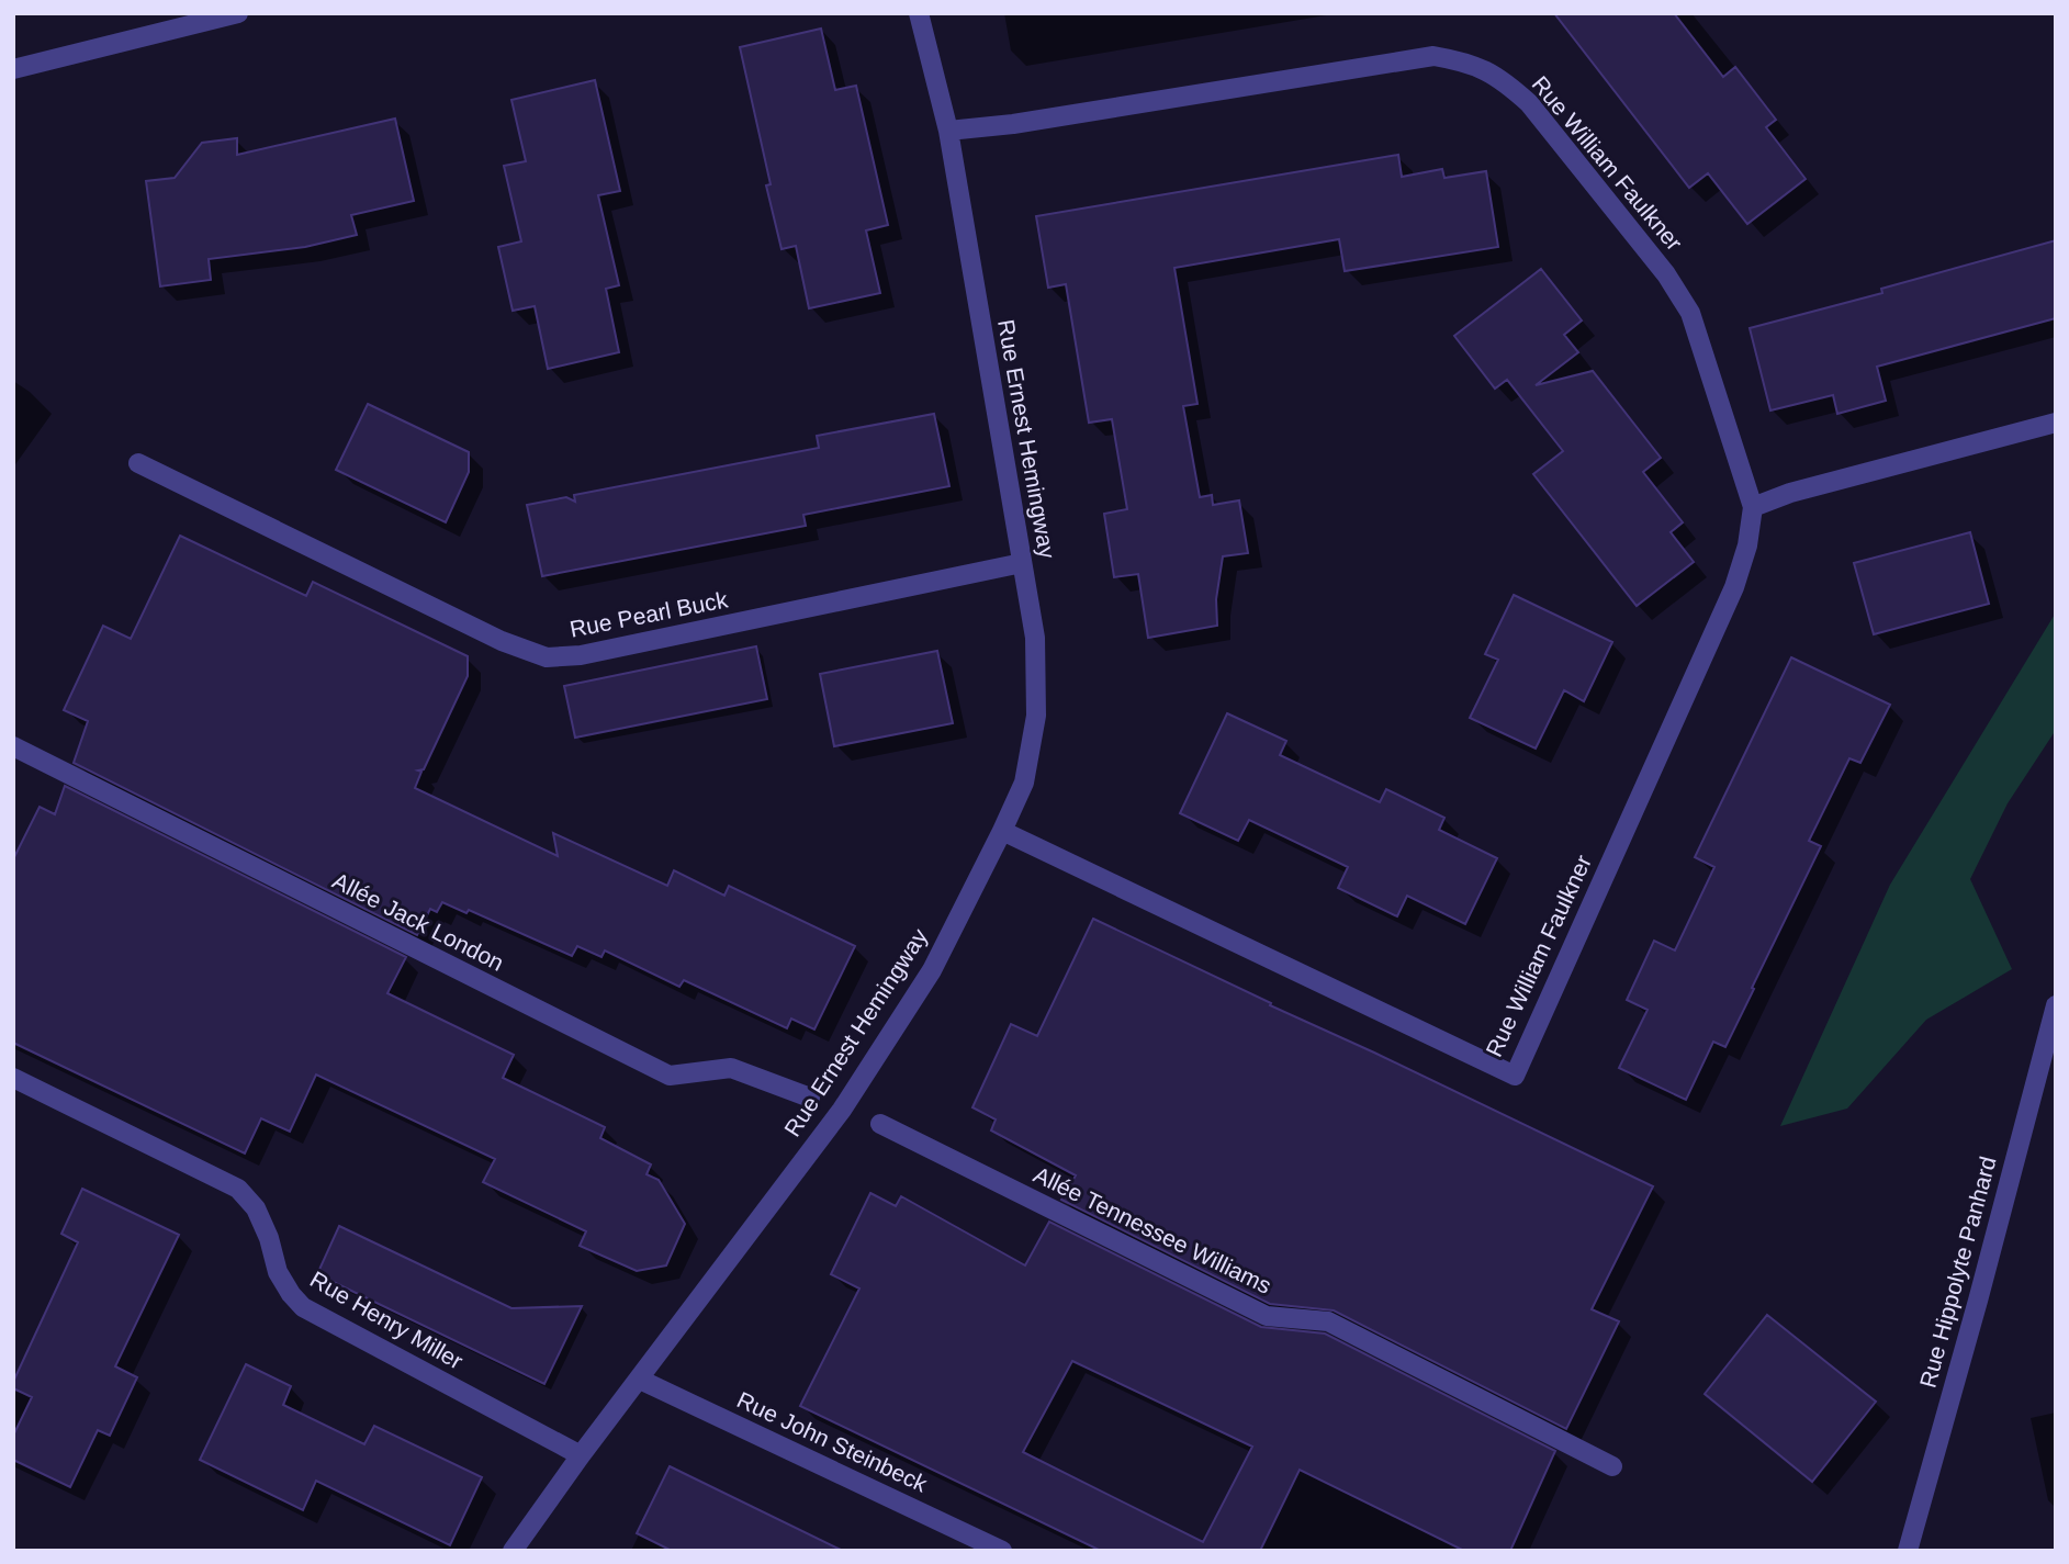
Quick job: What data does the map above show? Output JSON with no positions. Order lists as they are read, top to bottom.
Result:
{
  "streets": {
    "street": [
      "Rue William Faulkner",
      "Rue Ernest Hemingway",
      "Rue Pearl Buck",
      "Allée Jack London",
      "Allée Tennessee Williams",
      "Rue Hippolyte Panhard",
      "Rue Henry Miller",
      "Rue John Steinbeck"
    ]
  },
  "crossings": [
    ["Rue William Faulkner", "Rue Ernest Hemingway"],
    ["Rue Ernest Hemingway", "Rue Pearl Buck"],
    ["Rue Ernest Hemingway", "Rue Henry Miller"],
    ["Rue Ernest Hemingway", "Rue John Steinbeck"]
  ]
}
